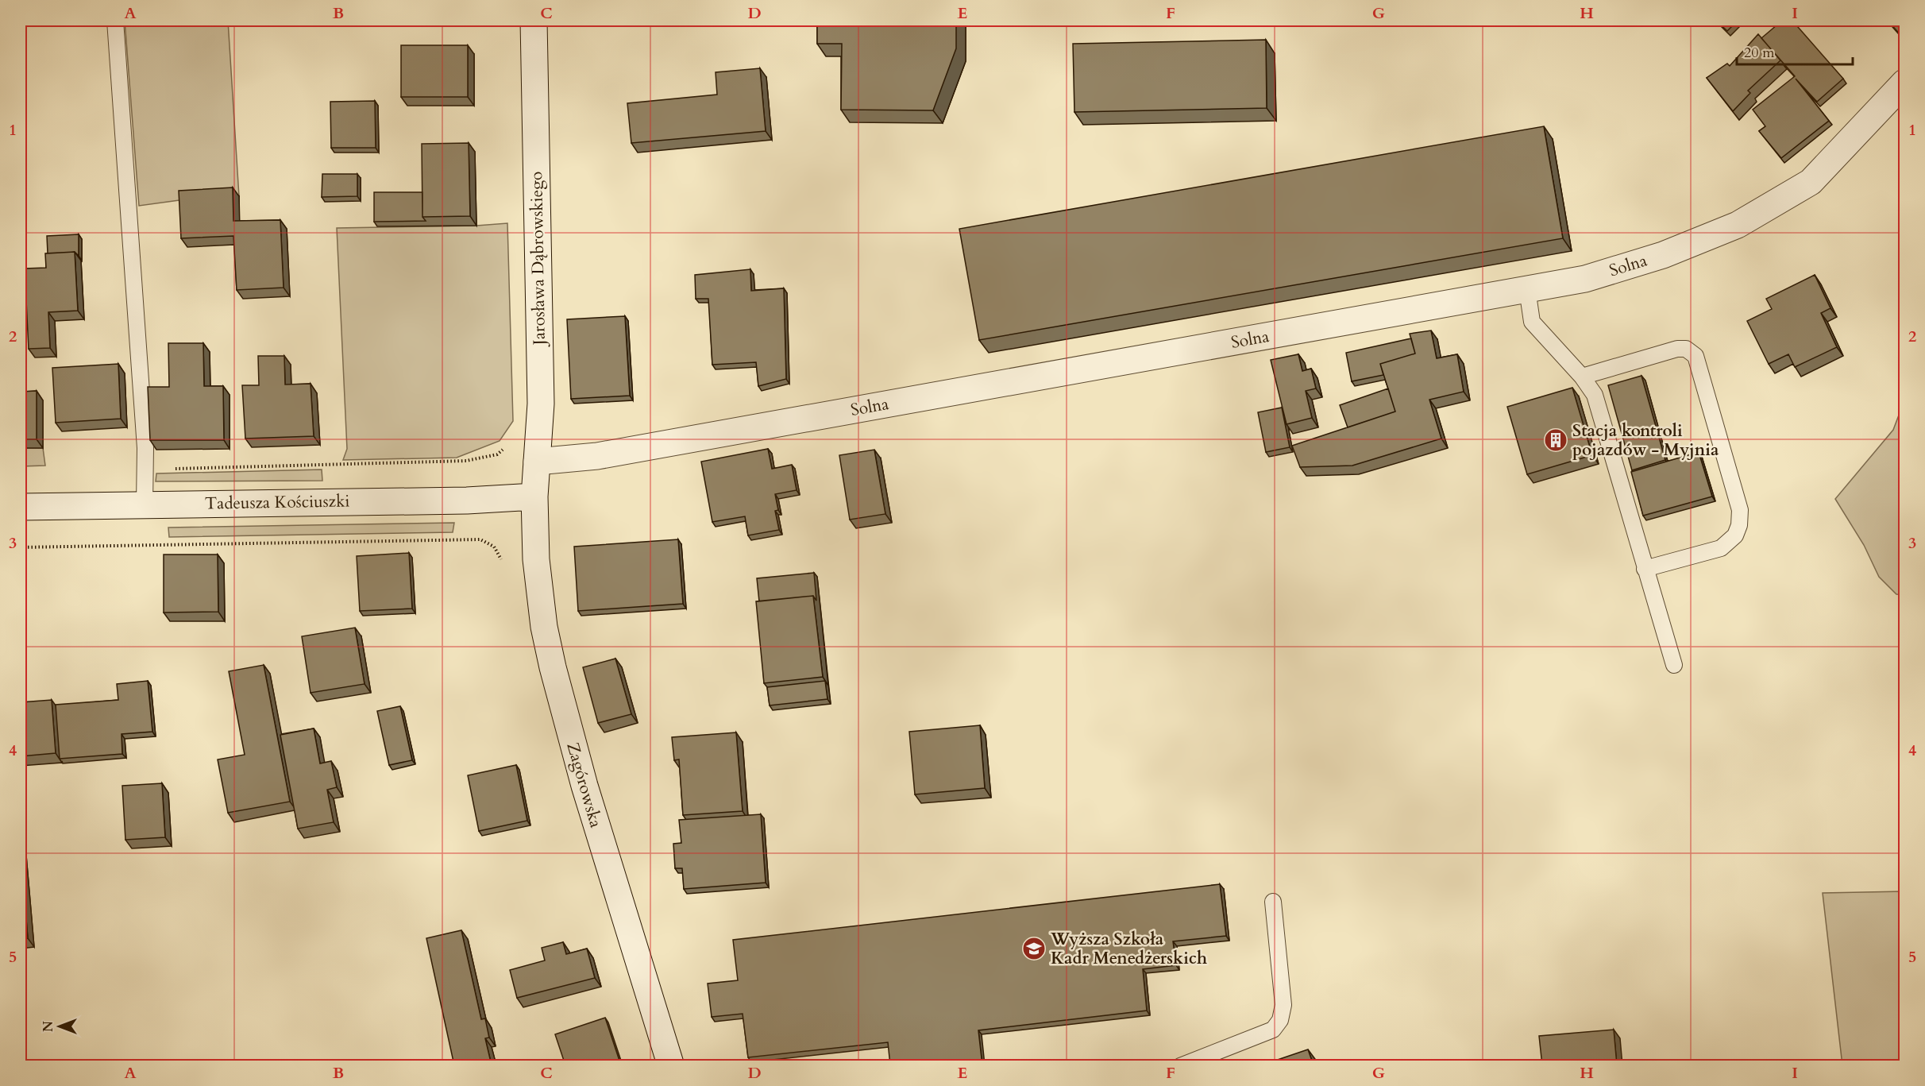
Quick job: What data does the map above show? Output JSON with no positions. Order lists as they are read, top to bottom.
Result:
{
  "streets": {
    "street": [
      "Jarosława Dąbrowskiego",
      "Solna",
      "Tadeusza Kościuszki",
      "Zagórowska"
    ]
  },
  "crossings": [
    ["Jarosława Dąbrowskiego", "Solna"],
    ["Jarosława Dąbrowskiego", "Tadeusza Kościuszki"],
    ["Jarosława Dąbrowskiego", "Zagórowska"],
    ["Tadeusza Kościuszki", "Zagórowska"]
  ],
  "places": {
    "building": ["Stacja kontroli pojazdów - Myjnia"],
    "school or university": ["Wyższa Szkoła Kadr Menedżerskich"]
  },
  "scale_bar": "20 m",
  "north": "left",
  "grid": {
    "columns": [
      "A",
      "B",
      "C",
      "D",
      "E",
      "F",
      "G",
      "H",
      "I"
    ],
    "rows": [
      "1",
      "2",
      "3",
      "4",
      "5"
    ]
  }
}
